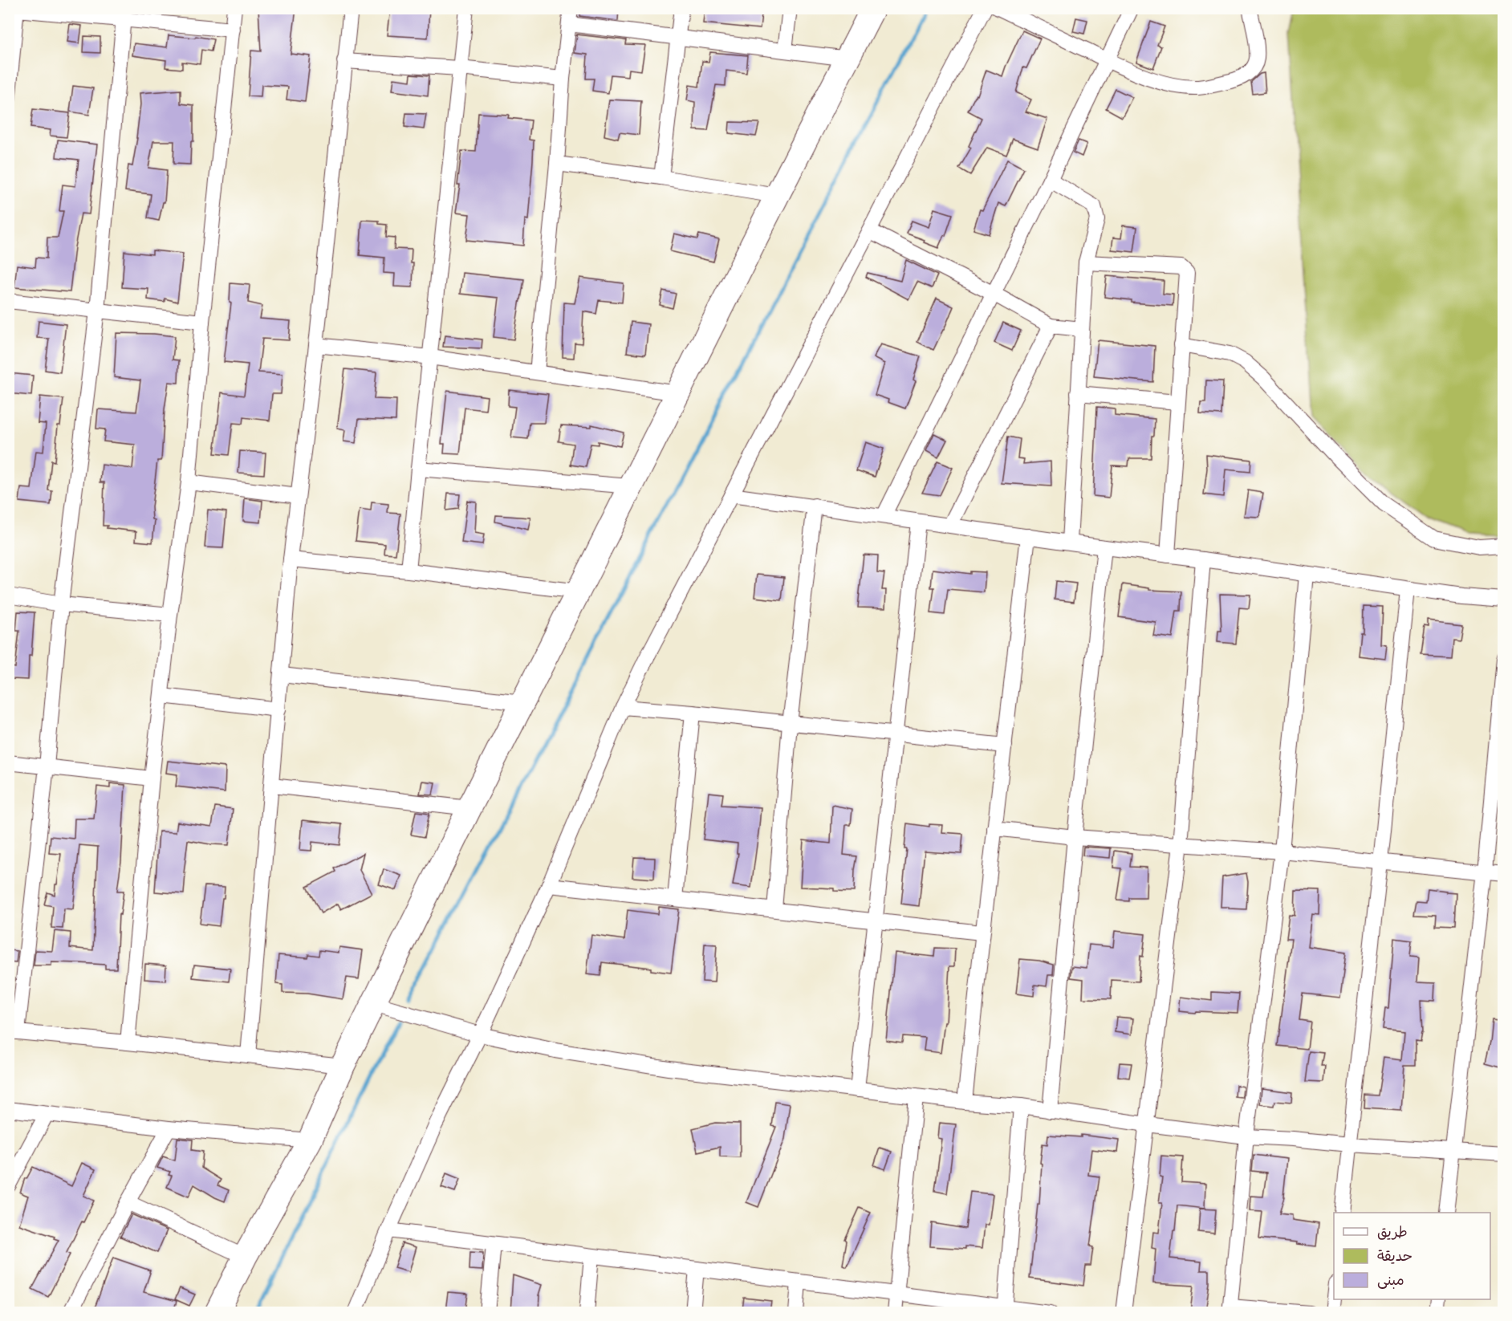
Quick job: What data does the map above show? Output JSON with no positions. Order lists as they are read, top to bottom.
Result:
{
  "legend": ["طريق", "حديقة", "مبنى"]
}
